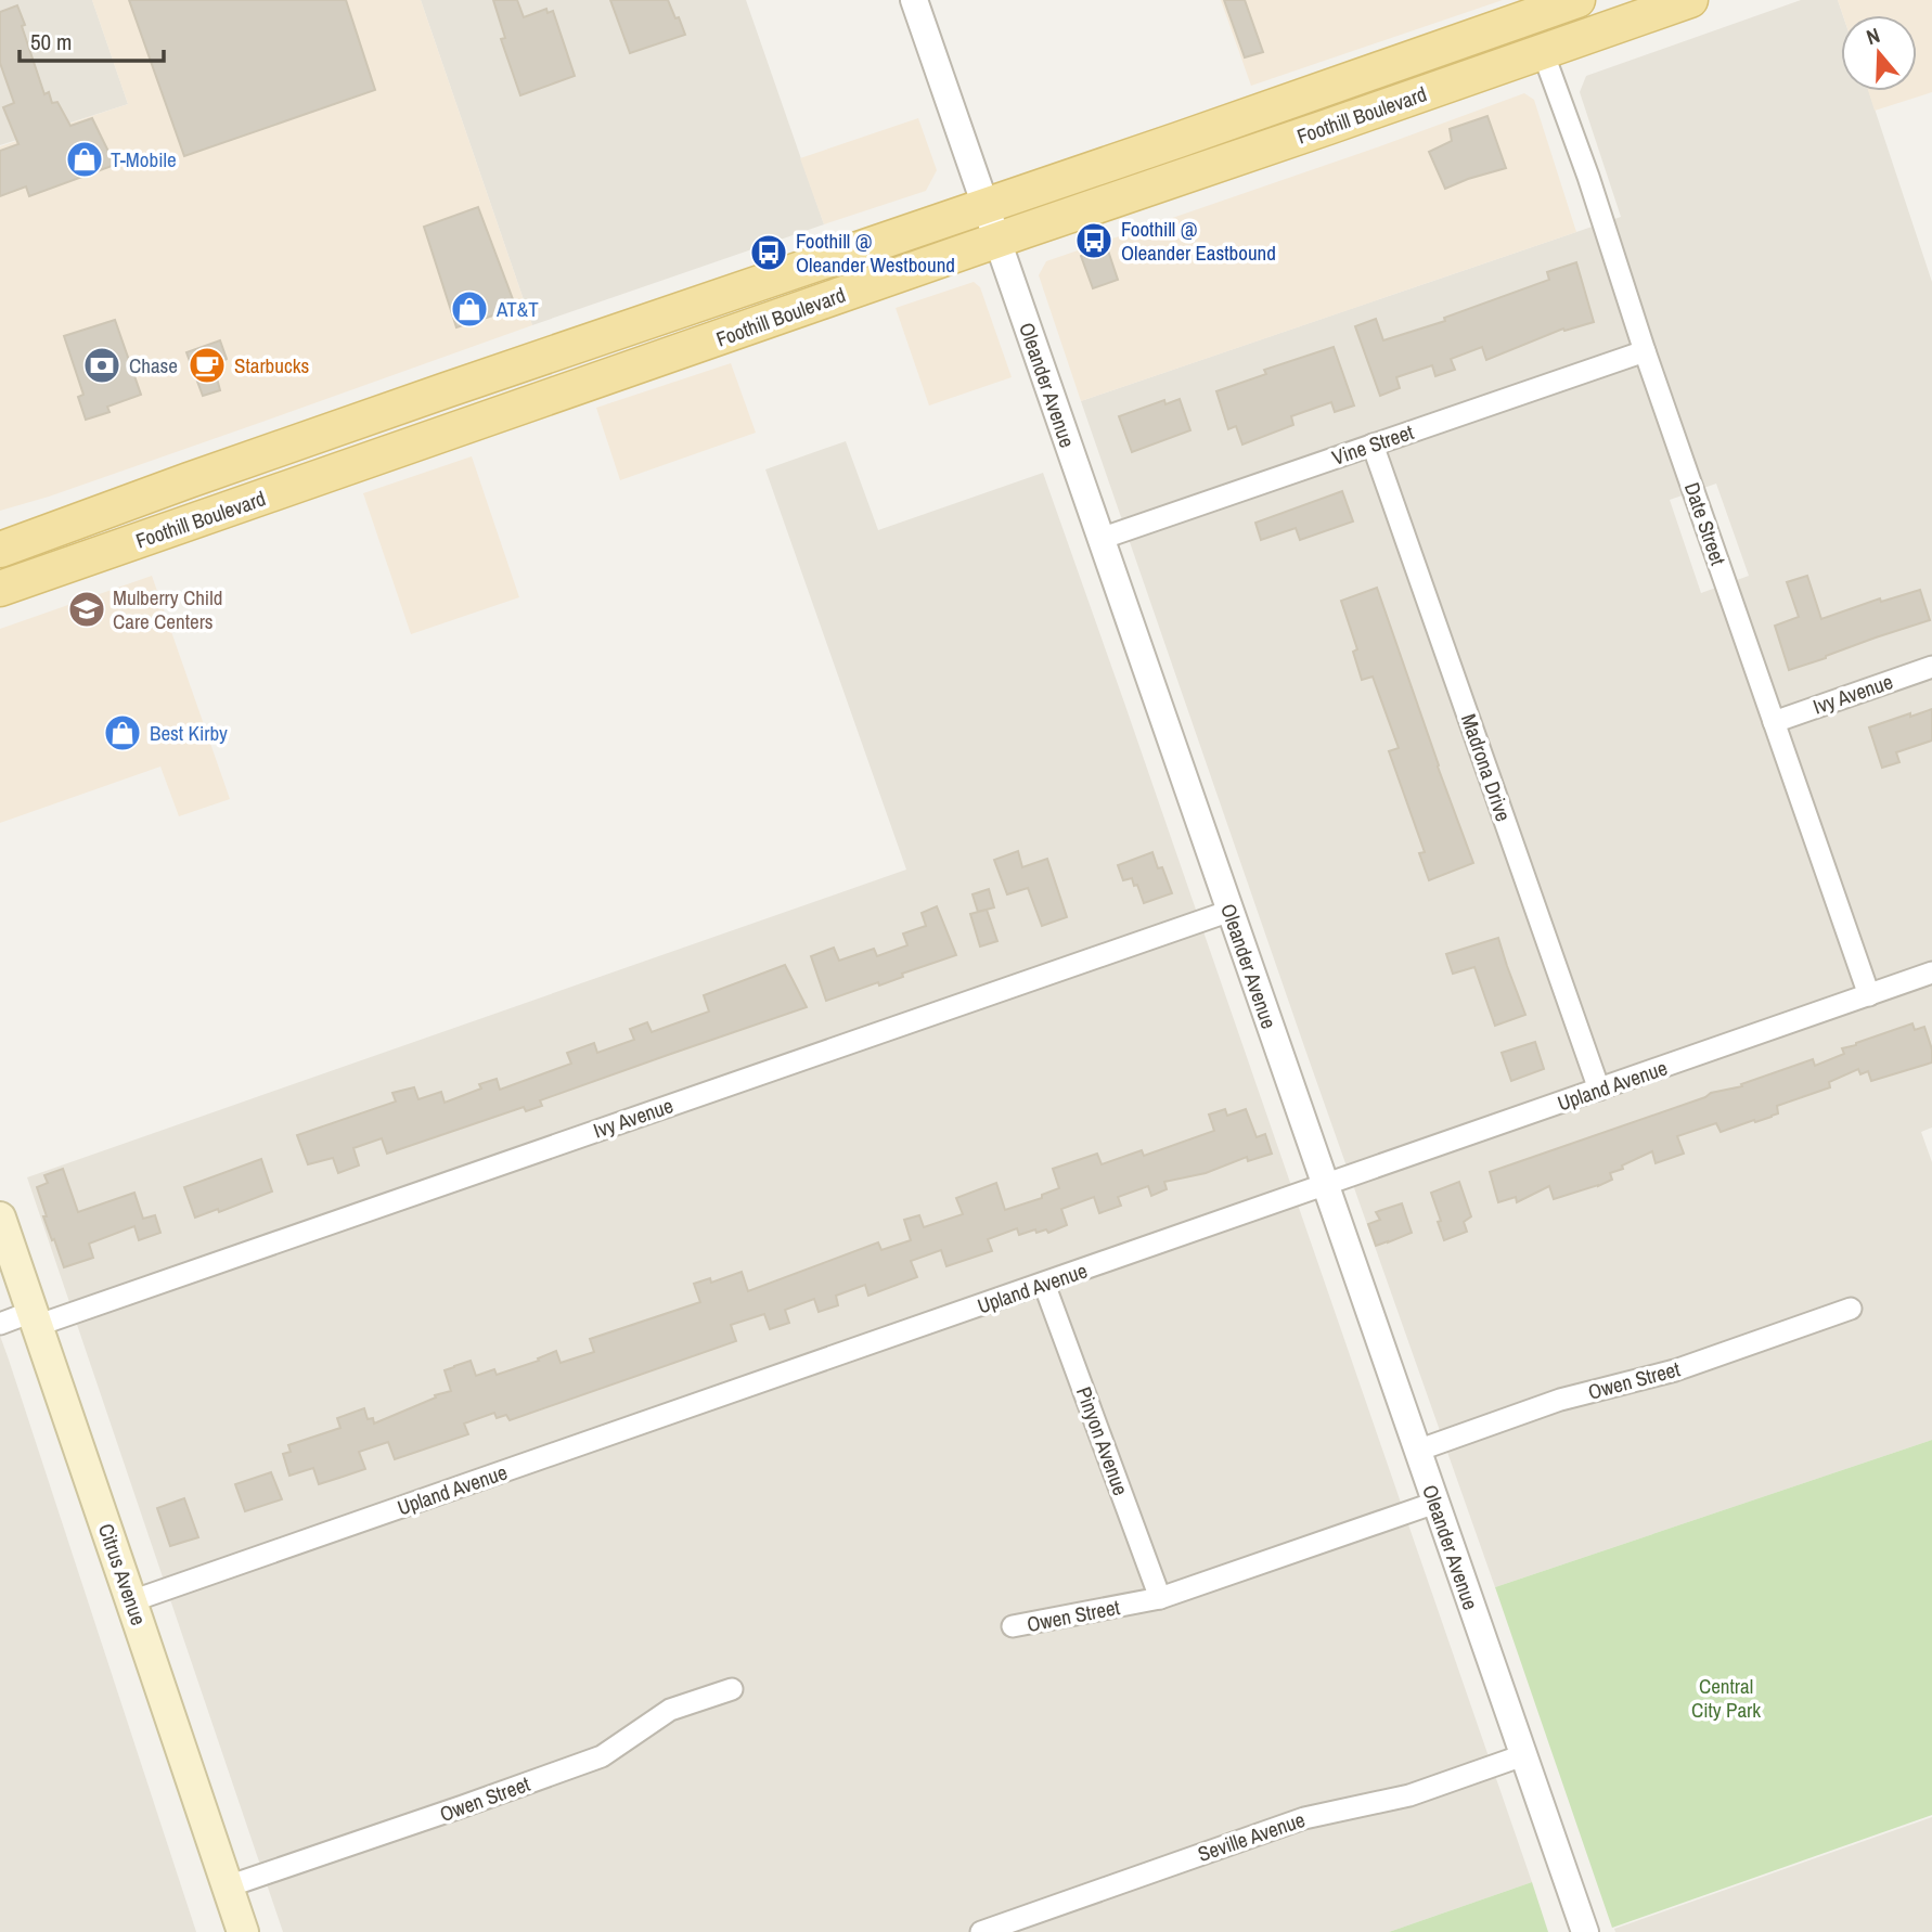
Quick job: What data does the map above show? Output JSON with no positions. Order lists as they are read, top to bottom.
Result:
{
  "streets": {
    "main road": ["Foothill Boulevard", "Citrus Avenue"],
    "street": [
      "Oleander Avenue",
      "Vine Street",
      "Date Street",
      "Ivy Avenue",
      "Madrona Drive",
      "Upland Avenue",
      "Owen Street",
      "Pinyon Avenue",
      "Seville Avenue"
    ]
  },
  "crossings": [
    ["Foothill Boulevard", "Oleander Avenue"],
    ["Foothill Boulevard", "Date Street"],
    ["Oleander Avenue", "Vine Street"],
    ["Oleander Avenue", "Ivy Avenue"],
    ["Oleander Avenue", "Upland Avenue"],
    ["Oleander Avenue", "Owen Street"],
    ["Oleander Avenue", "Seville Avenue"],
    ["Vine Street", "Date Street"],
    ["Vine Street", "Madrona Drive"],
    ["Date Street", "Ivy Avenue"],
    ["Date Street", "Upland Avenue"],
    ["Ivy Avenue", "Citrus Avenue"],
    ["Madrona Drive", "Upland Avenue"],
    ["Upland Avenue", "Pinyon Avenue"],
    ["Upland Avenue", "Citrus Avenue"],
    ["Owen Street", "Pinyon Avenue"],
    ["Owen Street", "Citrus Avenue"]
  ],
  "parks": ["Central City Park"],
  "places": {
    "shop": ["T-Mobile", "AT&T", "Best Kirby"],
    "bus stop": ["Foothill @ Oleander Eastbound", "Foothill @ Oleander Westbound"],
    "bank": ["Chase"],
    "cafe": ["Starbucks"],
    "school or university": ["Mulberry Child Care Centers"]
  },
  "scale_bar": "50 m",
  "north": "top"
}
